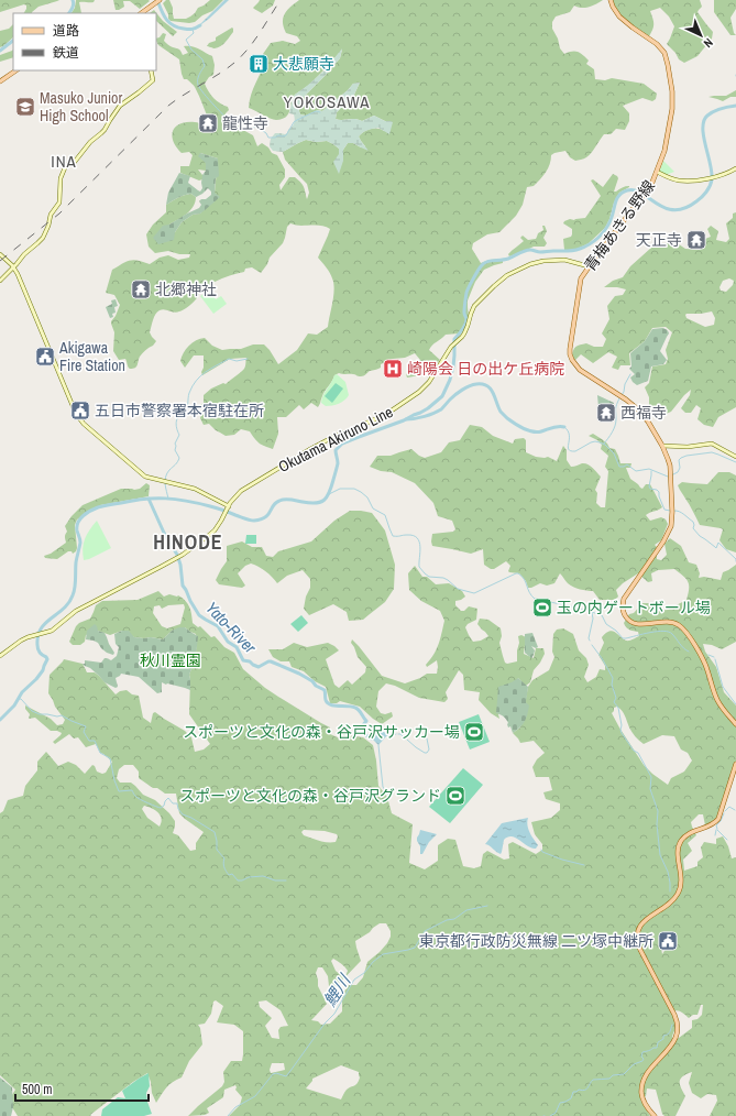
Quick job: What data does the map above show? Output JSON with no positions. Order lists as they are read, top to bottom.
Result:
{
  "streets": {
    "main road": ["青梅あきる野線", "Okutama Akiruno Line"]
  },
  "crossings": [
    ["青梅あきる野線", "Okutama Akiruno Line"]
  ],
  "districts": ["YOKOSAWA", "INA", "HINODE"],
  "water": ["Yato-River", "鯉川"],
  "parks": ["秋川霊園"],
  "places": {
    "building": ["大悲願寺"],
    "school or university": ["Masuko Junior High School"],
    "temple": [
      "龍性寺",
      "天正寺",
      "北郷神社",
      "西福寺"
    ],
    "public building": ["Akigawa Fire Station", "五日市警察署本宿駐在所", "東京都行政防災無線 二ツ塚中継所"],
    "hospital": ["崎陽会 日の出ケ丘病院"],
    "sports": ["玉の内ゲートボール場", "スポーツと文化の森・谷戸沢サッカー場", "スポーツと文化の森・谷戸沢グランド"]
  },
  "legend": ["道路", "鉄道"],
  "scale_bar": "500 m",
  "north": "bottom right"
}
